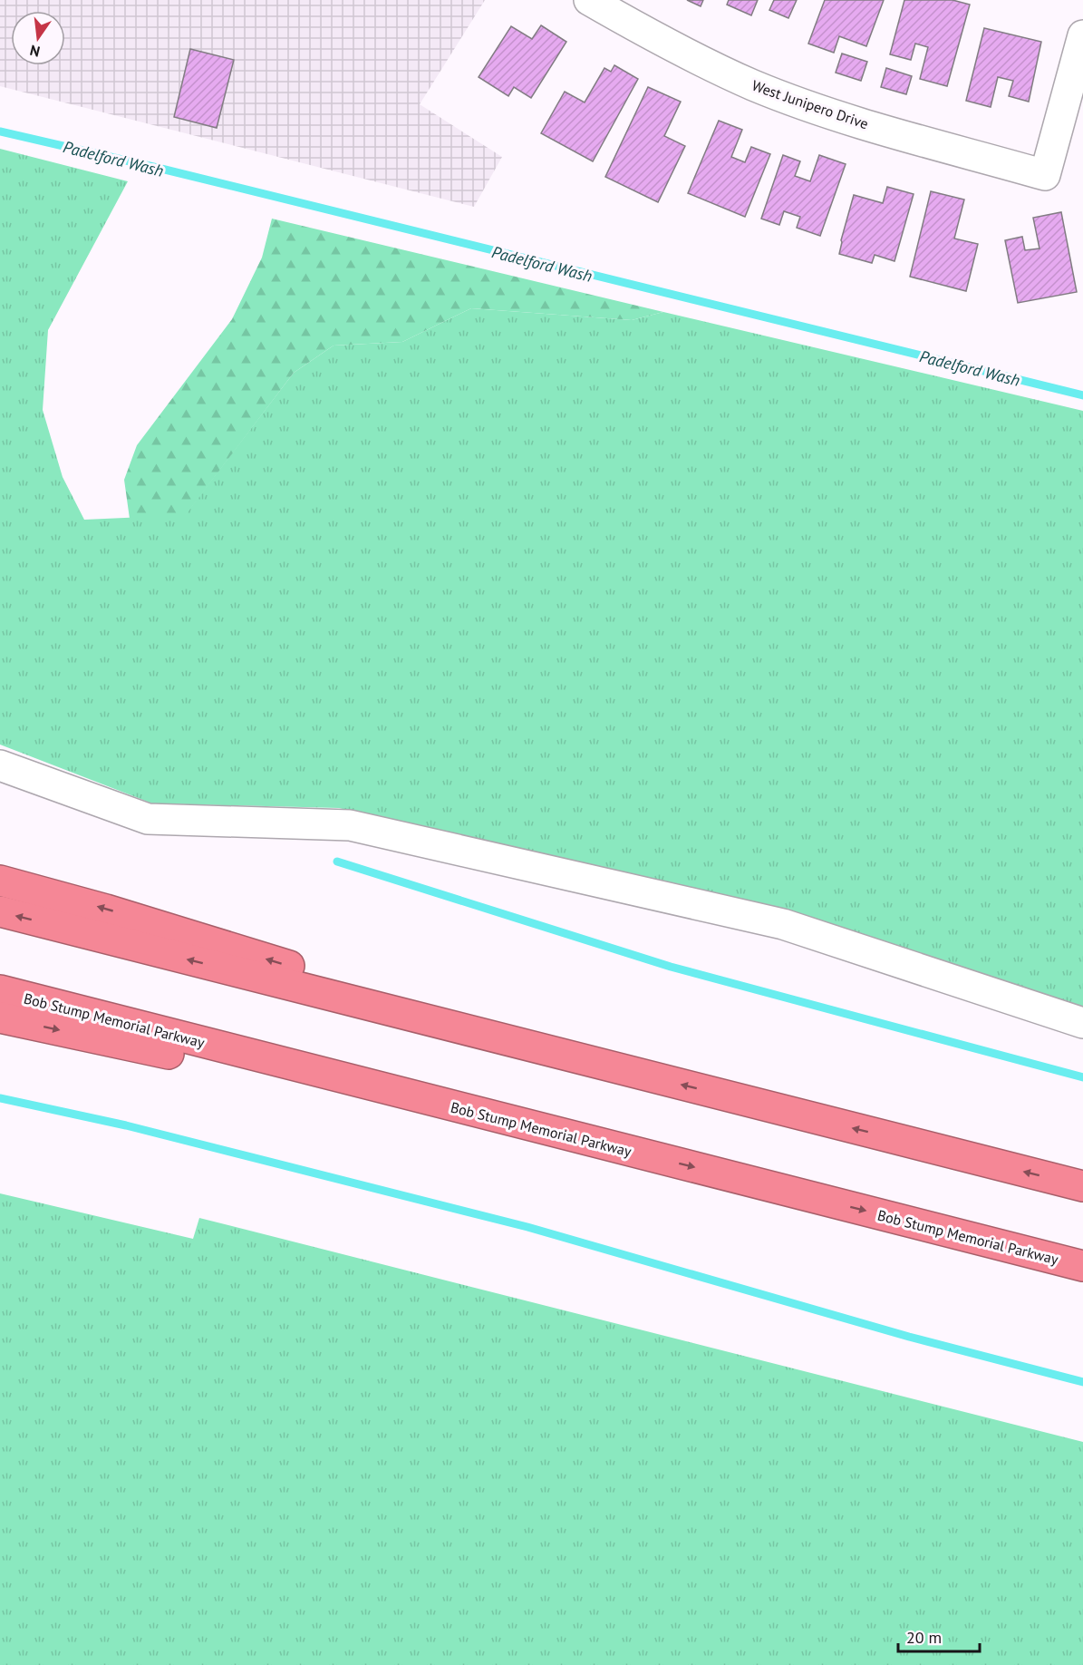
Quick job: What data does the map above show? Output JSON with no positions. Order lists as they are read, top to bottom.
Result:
{
  "streets": {
    "highway": ["Bob Stump Memorial Parkway"],
    "street": ["West Junipero Drive"]
  },
  "water": ["Padelford Wash"],
  "scale_bar": "20 m",
  "north": "bottom"
}
